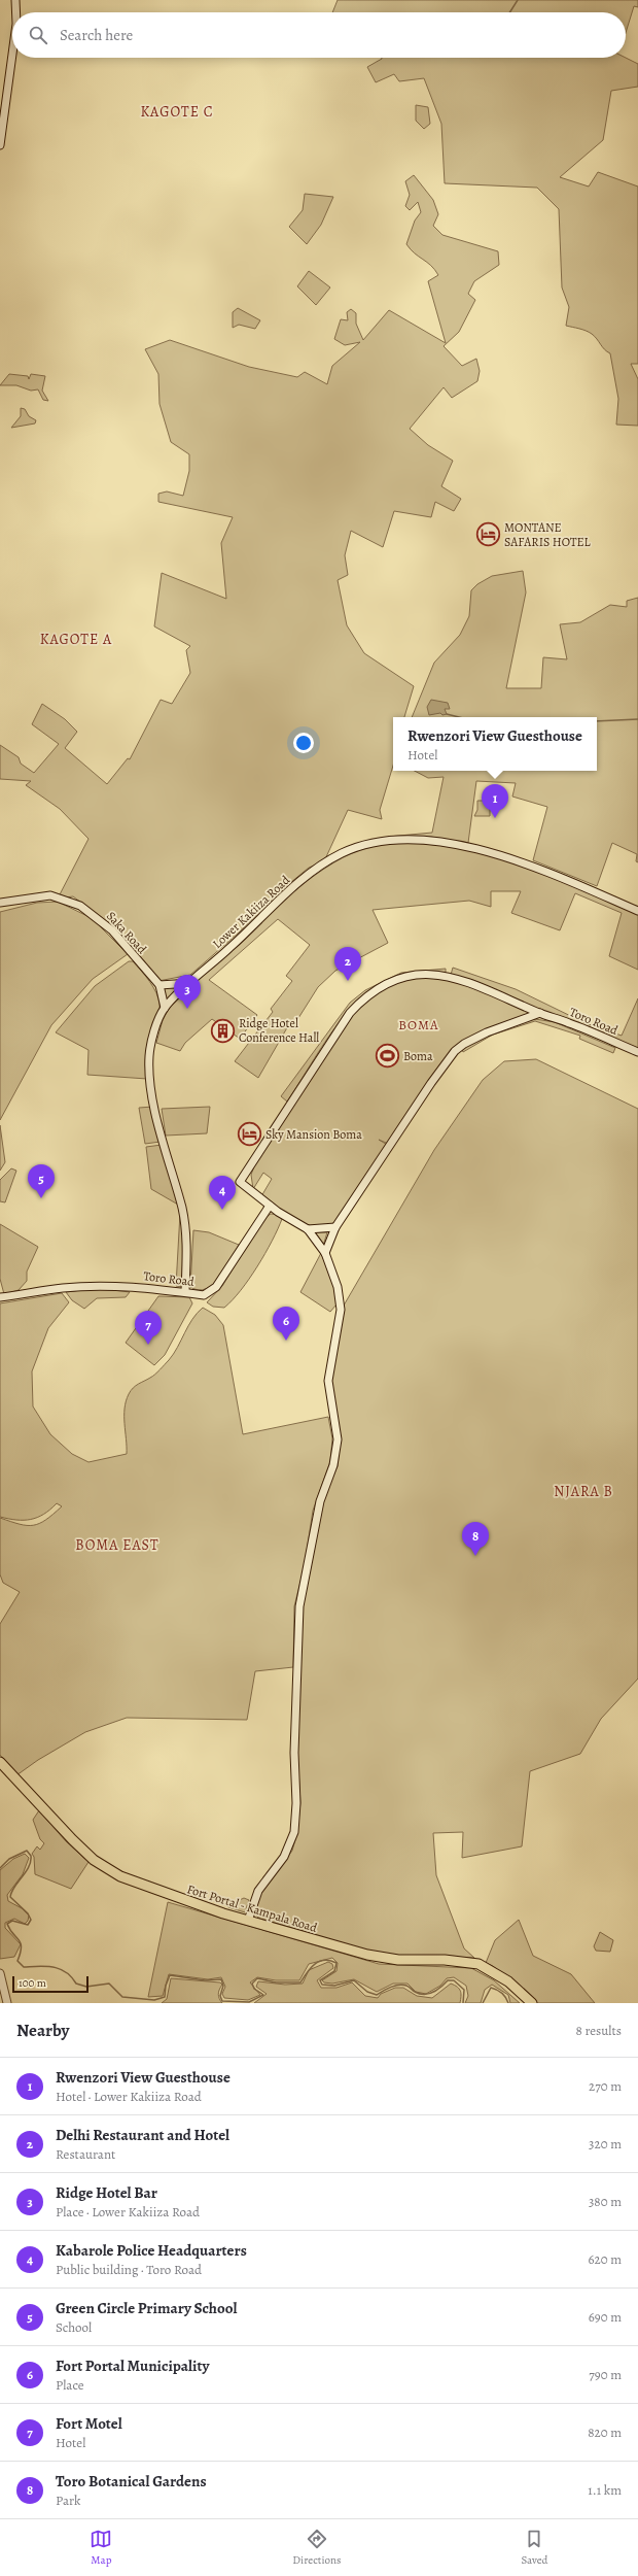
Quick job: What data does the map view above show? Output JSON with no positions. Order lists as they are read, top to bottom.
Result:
{
  "streets": {
    "highway": ["Fort Portal - Kampala Road"],
    "main road": ["Lower Kakiiza Road", "Saka Road", "Toro Road"]
  },
  "crossings": [
    ["Lower Kakiiza Road", "Saka Road"],
    ["Lower Kakiiza Road", "Toro Road"]
  ],
  "districts": [
    "KAGOTE C",
    "KAGOTE A",
    "BOMA",
    "NJARA B",
    "BOMA EAST"
  ],
  "places": {
    "hotel": ["MONTANE SAFARIS HOTEL", "Sky Mansion Boma"],
    "building": ["Ridge Hotel Conference Hall"],
    "sports": ["Boma"]
  },
  "scale_bar": "100 m",
  "page": {
    "search": "Search here",
    "popup": ["Rwenzori View Guesthouse", "Hotel"],
    "pins": [
      "1",
      "2",
      "3",
      "5",
      "4",
      "6",
      "7",
      "8"
    ],
    "scale": "100 m",
    "heading": ["Nearby", "8 results"],
    "list": [
      {
        "mark": "1",
        "name": "Rwenzori View Guesthouse",
        "note": "Hotel · Lower Kakiiza Road",
        "value": "270 m"
      },
      {
        "mark": "2",
        "name": "Delhi Restaurant and Hotel",
        "note": "Restaurant",
        "value": "320 m"
      },
      {
        "mark": "3",
        "name": "Ridge Hotel Bar",
        "note": "Place · Lower Kakiiza Road",
        "value": "380 m"
      },
      {
        "mark": "4",
        "name": "Kabarole Police Headquarters",
        "note": "Public building · Toro Road",
        "value": "620 m"
      },
      {
        "mark": "5",
        "name": "Green Circle Primary School",
        "note": "School",
        "value": "690 m"
      },
      {
        "mark": "6",
        "name": "Fort Portal Municipality",
        "note": "Place",
        "value": "790 m"
      },
      {
        "mark": "7",
        "name": "Fort Motel",
        "note": "Hotel",
        "value": "820 m"
      },
      {
        "mark": "8",
        "name": "Toro Botanical Gardens",
        "note": "Park",
        "value": "1.1 km"
      }
    ],
    "nav": ["Map", "Directions", "Saved"]
  }
}
